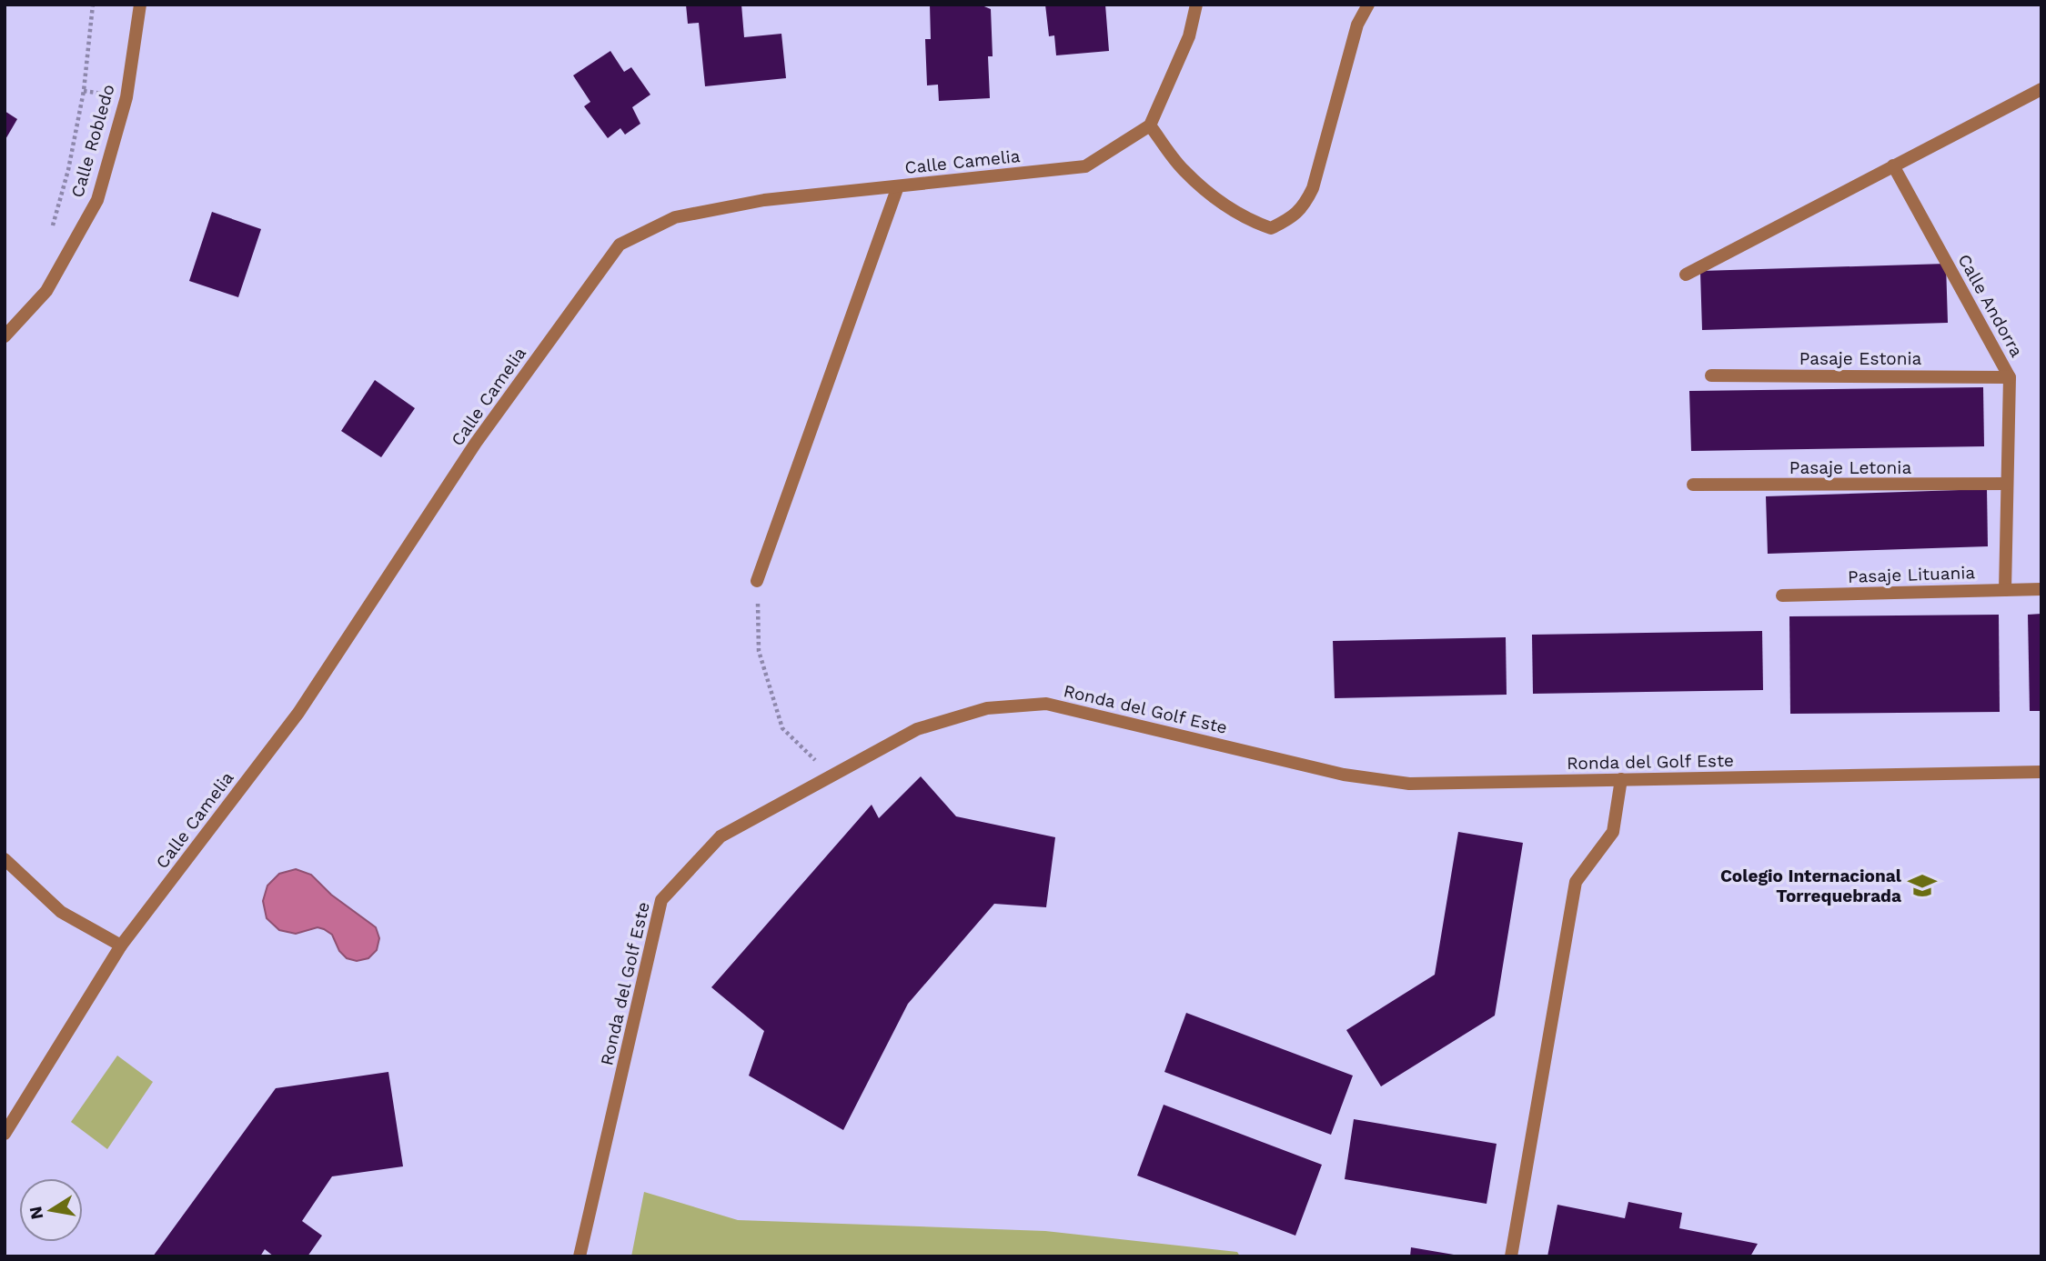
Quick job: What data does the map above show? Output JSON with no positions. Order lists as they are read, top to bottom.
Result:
{
  "streets": {
    "street": [
      "Calle Robledo",
      "Calle Camelia",
      "Calle Andorra",
      "Pasaje Estonia",
      "Pasaje Letonia",
      "Pasaje Lituania",
      "Ronda del Golf Este"
    ]
  },
  "crossings": [
    ["Calle Andorra", "Pasaje Estonia"],
    ["Calle Andorra", "Pasaje Letonia"],
    ["Calle Andorra", "Pasaje Lituania"]
  ],
  "places": {
    "school or university": ["Colegio Internacional Torrequebrada"]
  },
  "north": "left"
}
